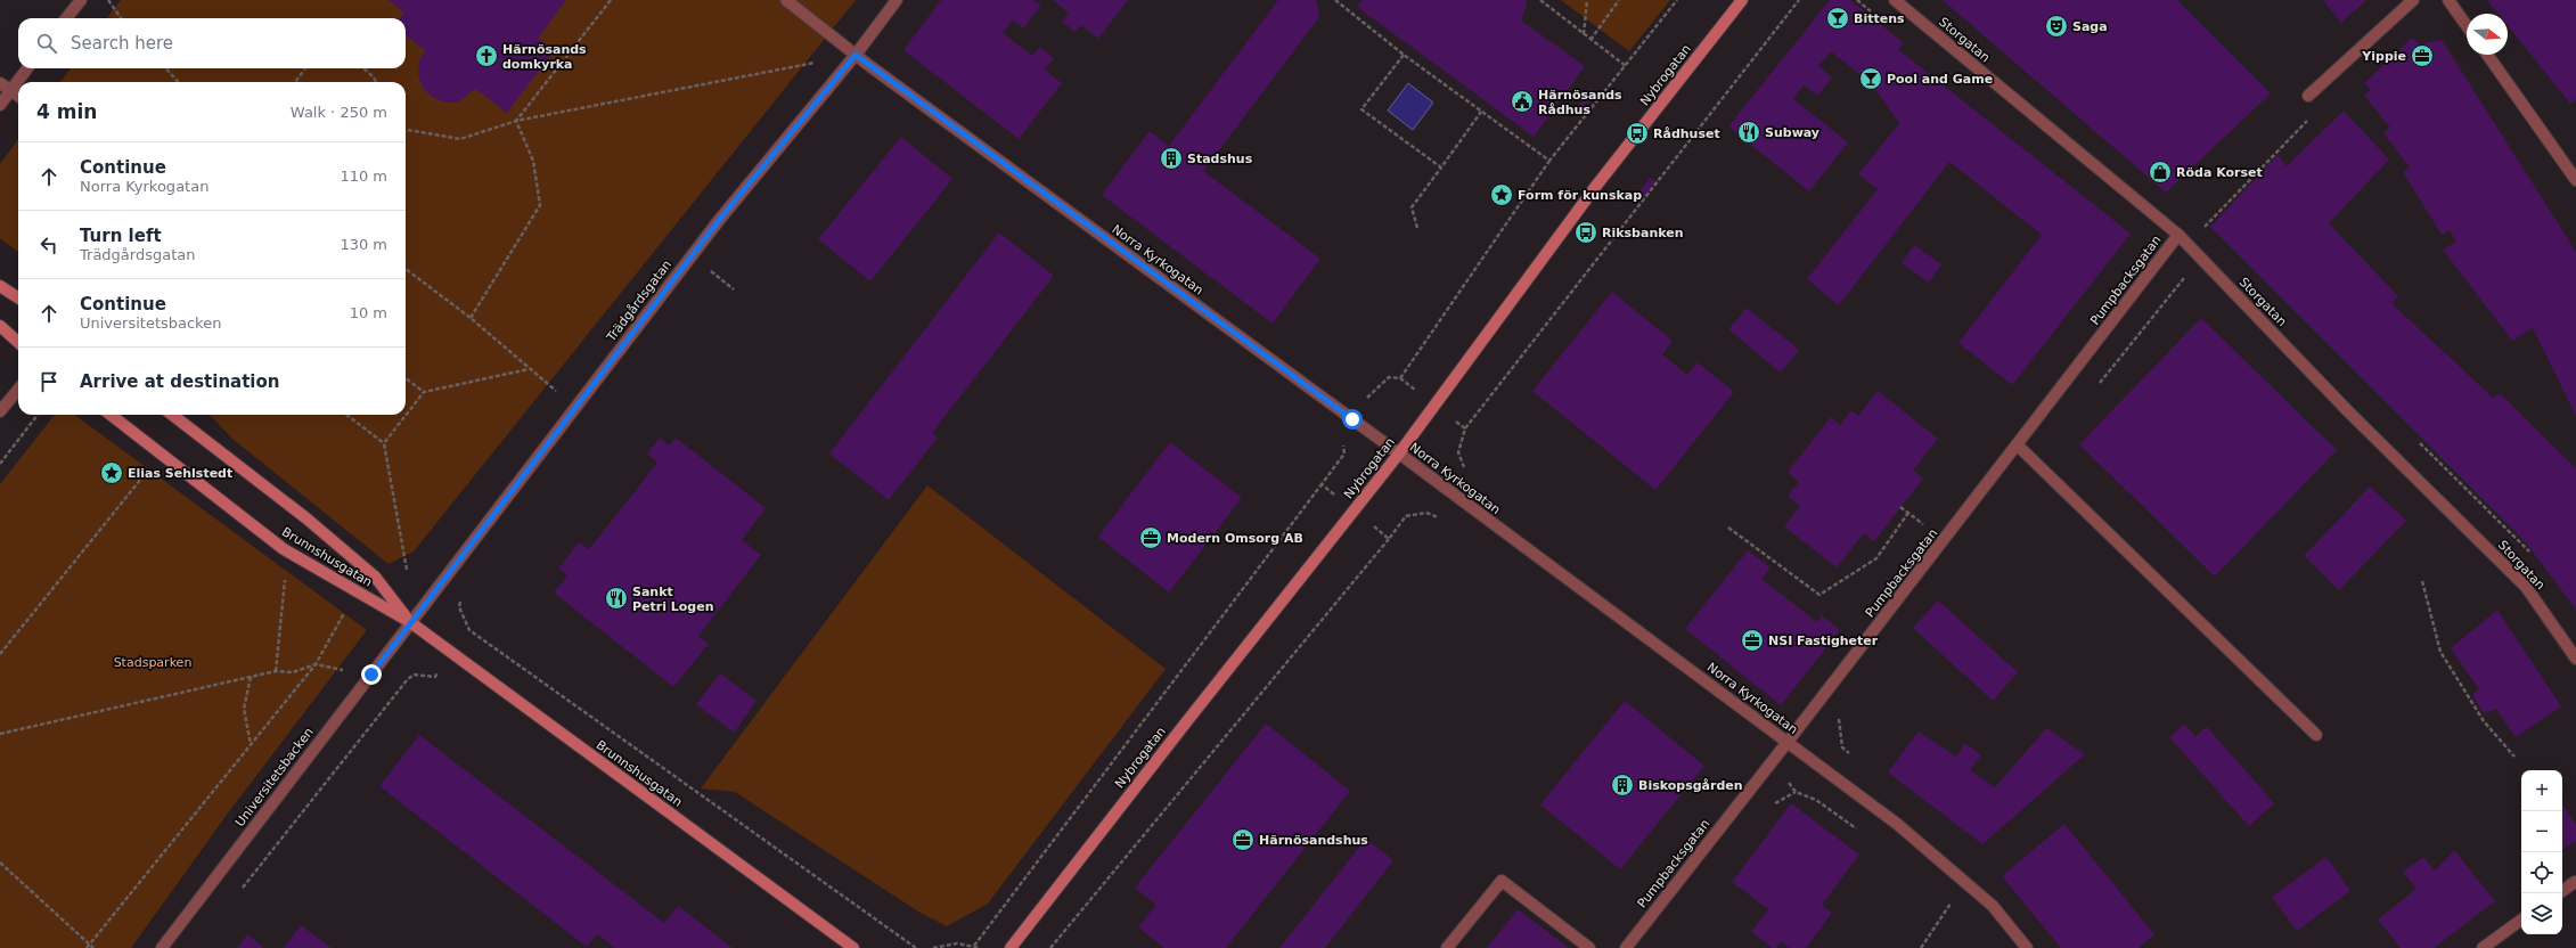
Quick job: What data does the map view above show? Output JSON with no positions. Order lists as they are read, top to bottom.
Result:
{
  "streets": {
    "main road": ["Nybrogatan", "Brunnshusgatan"],
    "street": [
      "Storgatan",
      "Norra Kyrkogatan",
      "Pumpbacksgatan",
      "Trädgårdsgatan",
      "Universitetsbacken"
    ]
  },
  "crossings": [
    ["Storgatan", "Pumpbacksgatan"],
    ["Nybrogatan", "Norra Kyrkogatan"],
    ["Norra Kyrkogatan", "Pumpbacksgatan"],
    ["Norra Kyrkogatan", "Trädgårdsgatan"],
    ["Trädgårdsgatan", "Brunnshusgatan"],
    ["Trädgårdsgatan", "Universitetsbacken"],
    ["Brunnshusgatan", "Universitetsbacken"]
  ],
  "parks": ["Stadsparken"],
  "places": {
    "bar": ["Bittens", "Pool and Game"],
    "theatre": ["Saga"],
    "church": ["Härnösands domkyrka"],
    "office": [
      "Yippie",
      "Modern Omsorg AB",
      "NSI Fastigheter",
      "Härnösandshus"
    ],
    "public building": ["Härnösands Rådhus"],
    "restaurant": ["Subway", "Sankt Petri Logen"],
    "bus stop": ["Rådhuset", "Riksbanken"],
    "building": ["Stadshus", "Biskopsgården"],
    "shop": ["Röda Korset"],
    "place": ["Form för kunskap", "Elias Sehlstedt"]
  },
  "north": "right",
  "page": {
    "search": "Search here",
    "heading": ["4 min", "Walk · 250 m"],
    "list": [
      ["Continue", "Norra Kyrkogatan", "110 m"],
      ["Turn left", "Trädgårdsgatan", "130 m"],
      ["Continue", "Universitetsbacken", "10 m"],
      "Arrive at destination"
    ],
    "map_buttons": ["+", "−"]
  }
}
